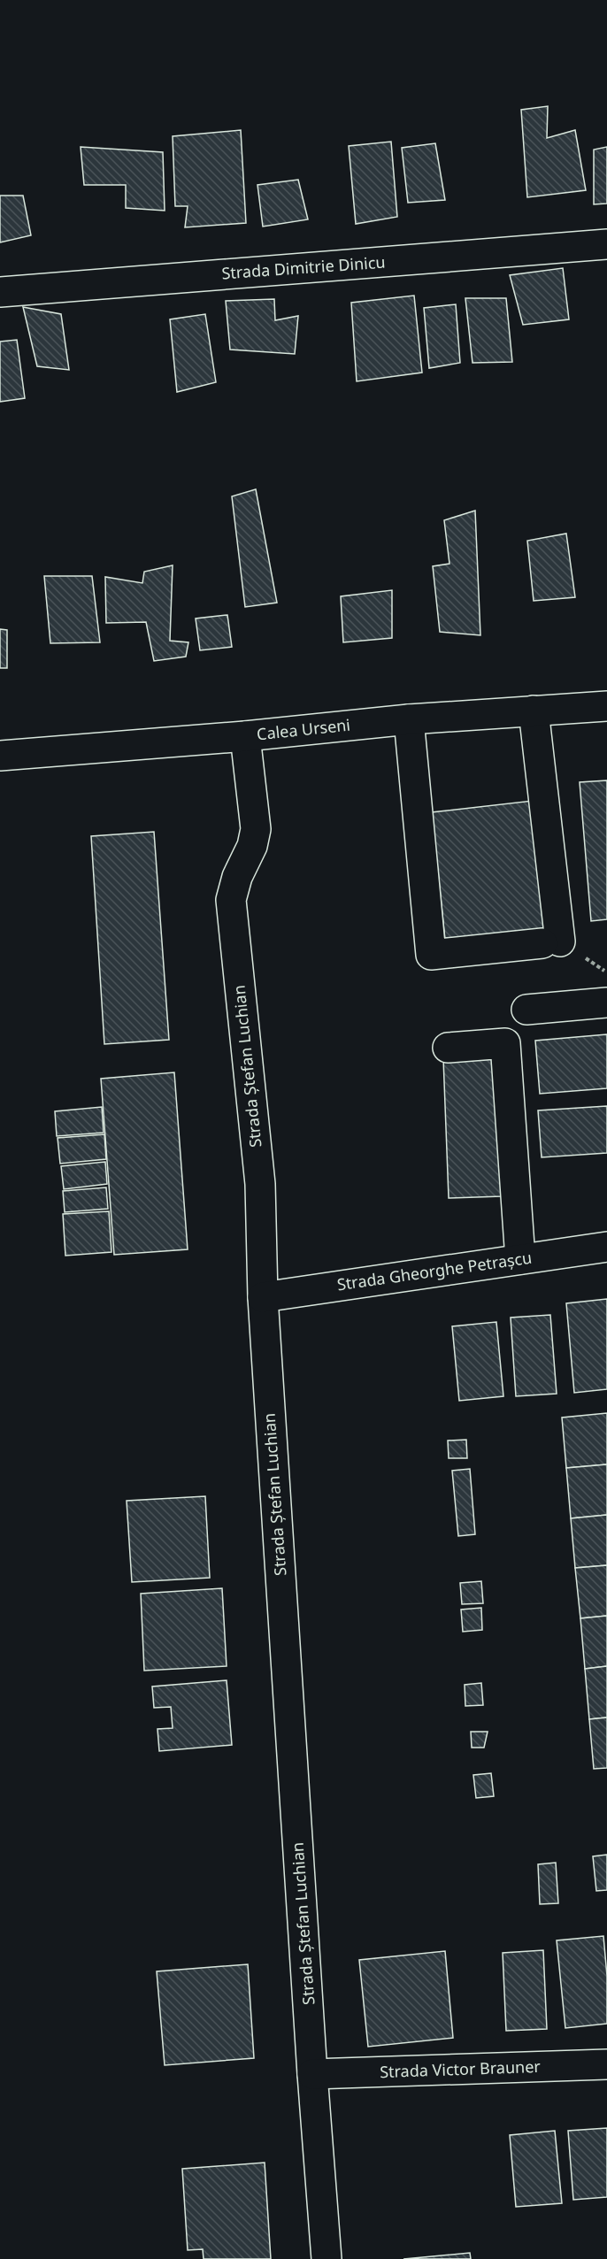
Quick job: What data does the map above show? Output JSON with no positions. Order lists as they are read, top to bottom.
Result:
{
  "streets": {
    "street": [
      "Strada Dimitrie Dinicu",
      "Calea Urseni",
      "Strada Ștefan Luchian",
      "Strada Gheorghe Petrașcu",
      "Strada Victor Brauner"
    ]
  },
  "crossings": [
    ["Calea Urseni", "Strada Ștefan Luchian"],
    ["Strada Ștefan Luchian", "Strada Gheorghe Petrașcu"],
    ["Strada Ștefan Luchian", "Strada Victor Brauner"]
  ]
}
